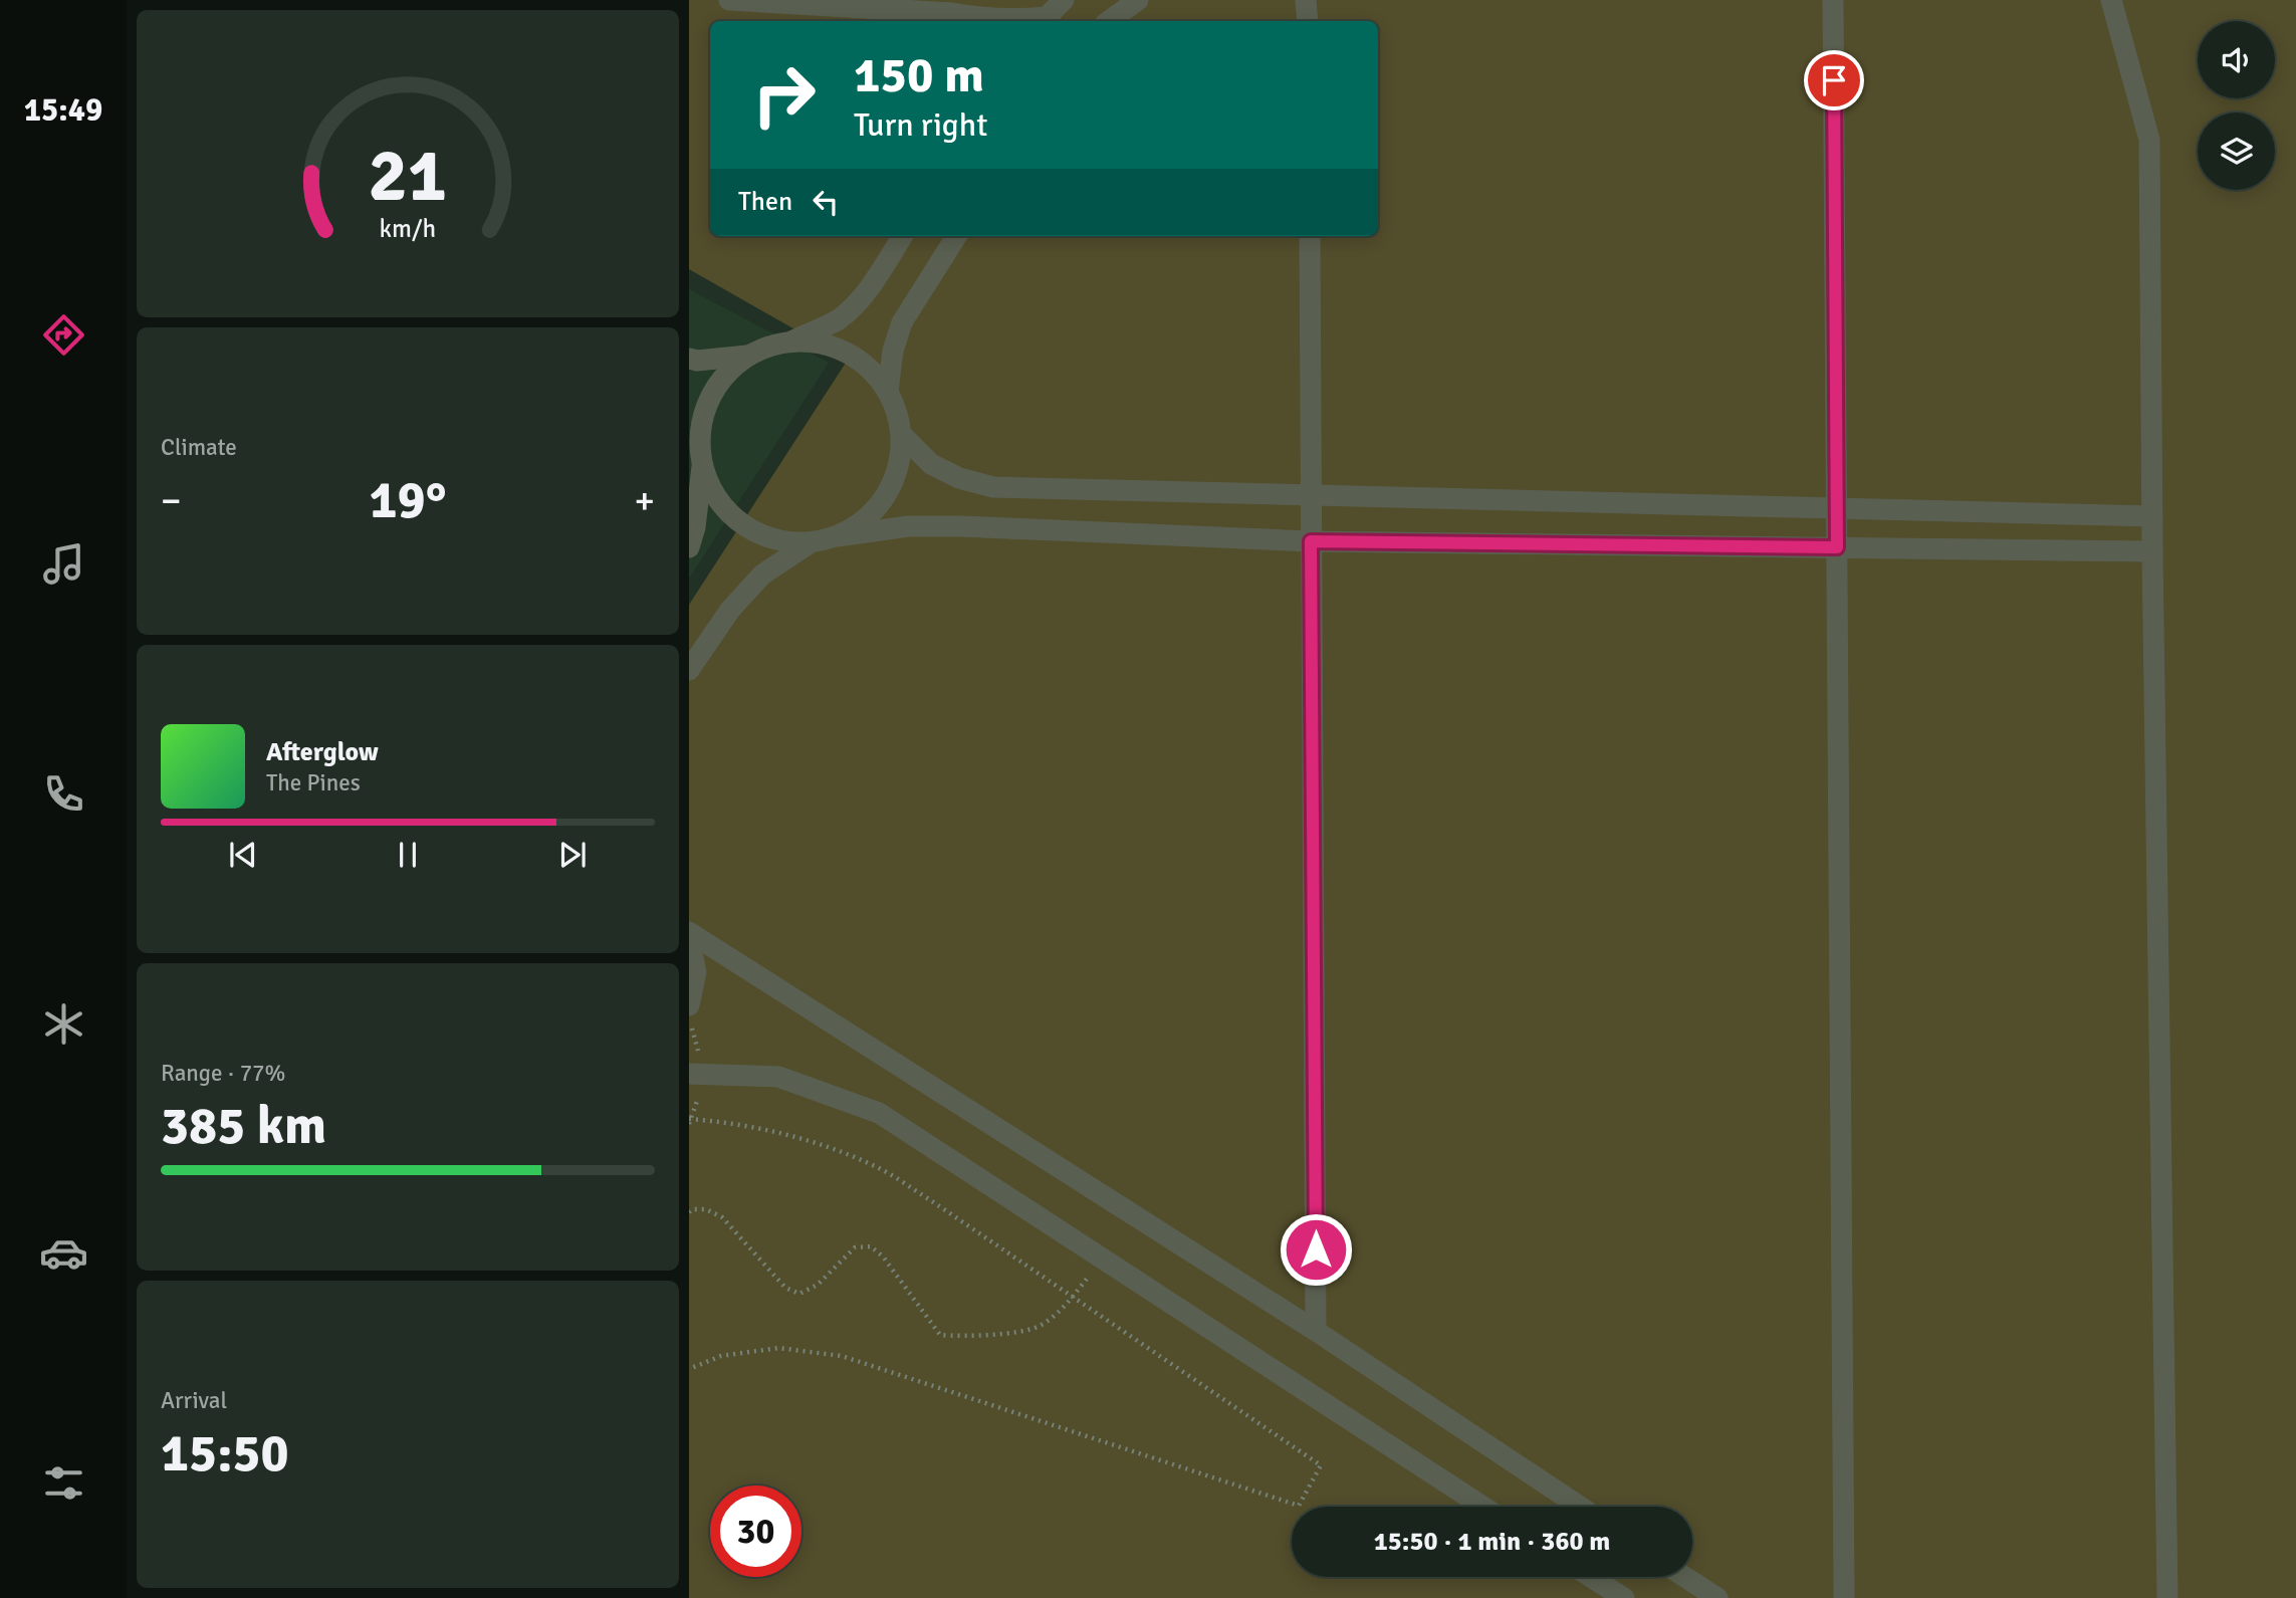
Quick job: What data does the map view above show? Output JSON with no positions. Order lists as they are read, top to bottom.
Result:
{
  "page": {
    "tabs": "15:49",
    "turn": ["150 m", "Turn right"],
    "then": "Then",
    "tile": [
      "Climate",
      ["Range · 77%", "385 km"],
      ["Arrival", "15:50"]
    ],
    "heat": ["−", "19°", "+"],
    "song": ["Afterglow", "The Pines"],
    "limit": "30",
    "trip": "15:50 · 1 min · 360 m",
    "gauge": ["21", "km/h"]
  }
}
